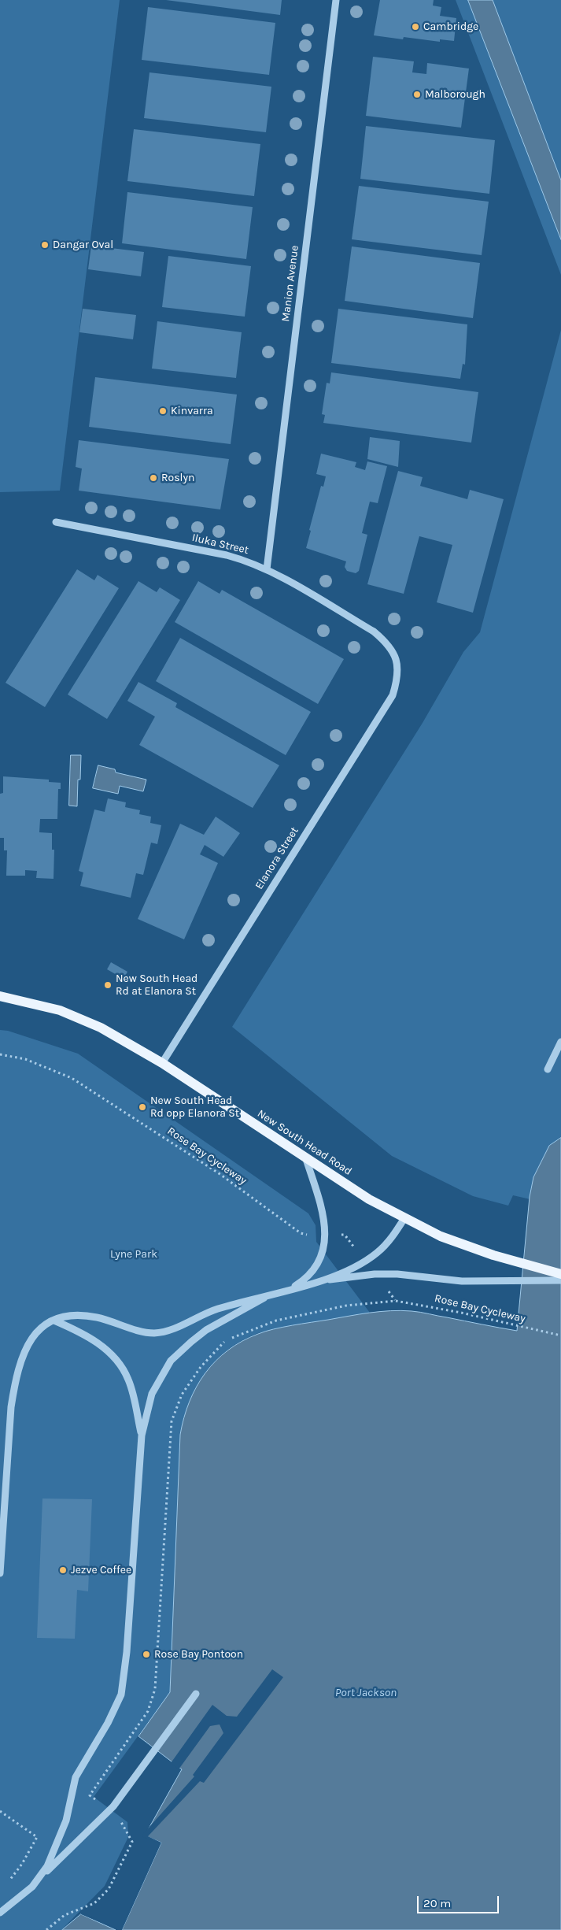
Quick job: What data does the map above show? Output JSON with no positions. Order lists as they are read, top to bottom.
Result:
{
  "streets": {
    "main road": ["New South Head Road"],
    "street": ["Manion Avenue", "Iluka Street", "Elanora Street"],
    "path": ["Rose Bay Cycleway"]
  },
  "crossings": [
    ["Manion Avenue", "Iluka Street"],
    ["Iluka Street", "Elanora Street"],
    ["Elanora Street", "New South Head Road"]
  ],
  "water": ["Port Jackson"],
  "parks": ["Lyne Park"],
  "places": [
    "Cambridge",
    "Malborough",
    "Dangar Oval",
    "Kinvarra",
    "Roslyn",
    "New South Head Rd at Elanora St",
    "New South Head Rd opp Elanora St",
    "Jezve Coffee",
    "Rose Bay Pontoon"
  ],
  "scale_bar": "20 m"
}
